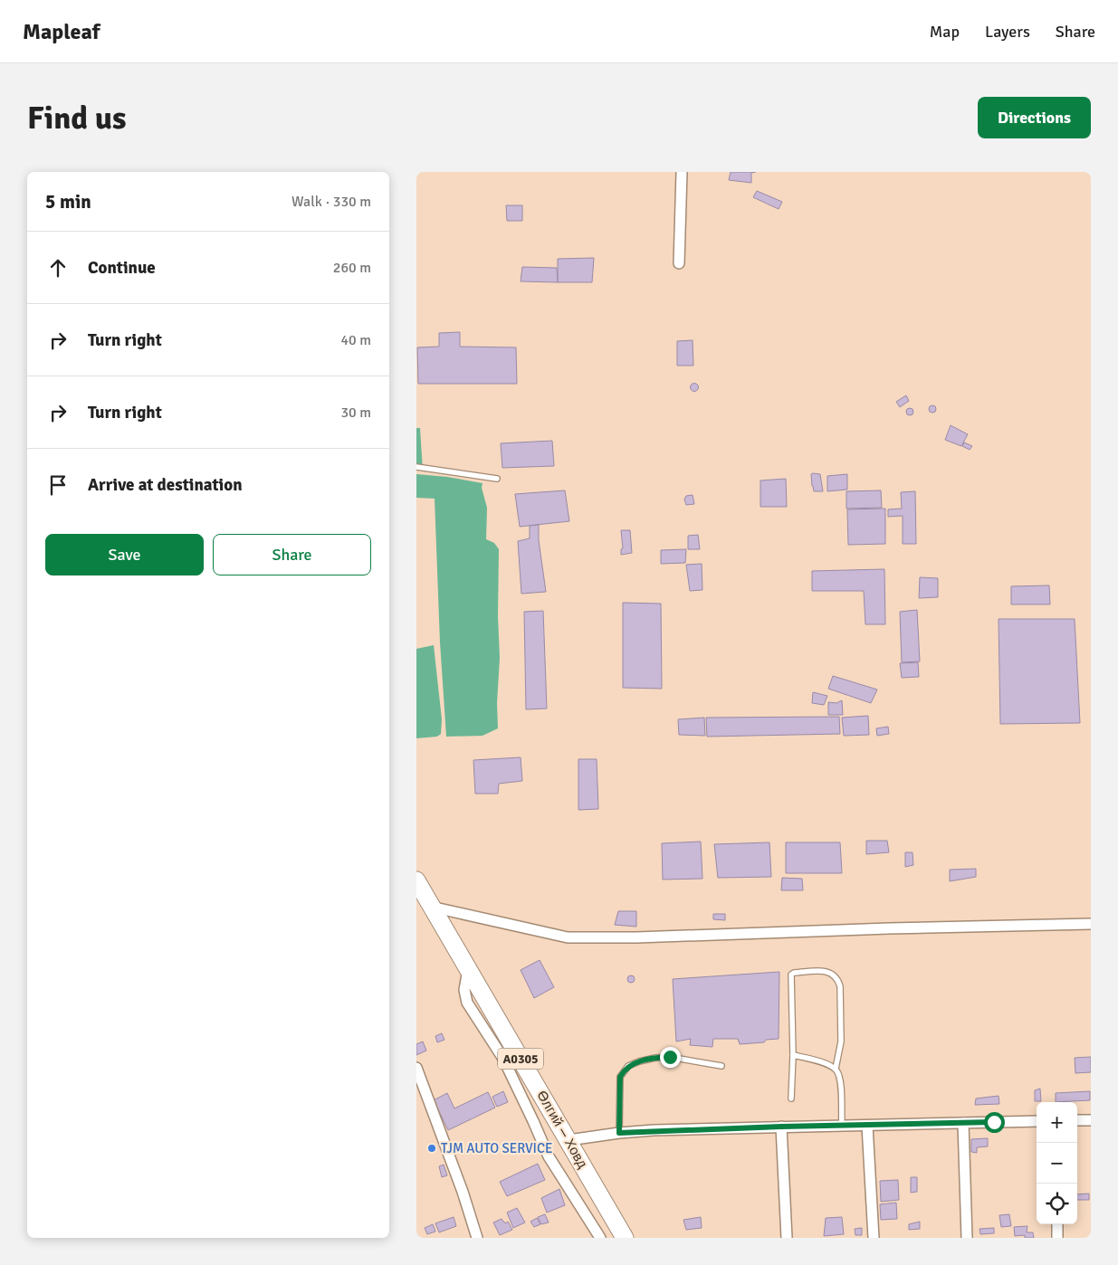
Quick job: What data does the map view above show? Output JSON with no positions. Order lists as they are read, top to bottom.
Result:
{
  "streets": {
    "highway": ["A0305", "Өлгий — Ховд"]
  },
  "places": ["TJM AUTO SERVICE"],
  "page": {
    "header": "Mapleaf",
    "nav": ["Map", "Layers", "Share"],
    "buttons": [
      "Directions",
      ["Save", "Share"]
    ],
    "title": "Find us",
    "heading": ["5 min", "Walk · 330 m"],
    "list": [
      ["Continue", "260 m"],
      ["Turn right", "40 m"],
      ["Turn right", "30 m"],
      "Arrive at destination"
    ],
    "map_buttons": ["+", "−"]
  }
}
